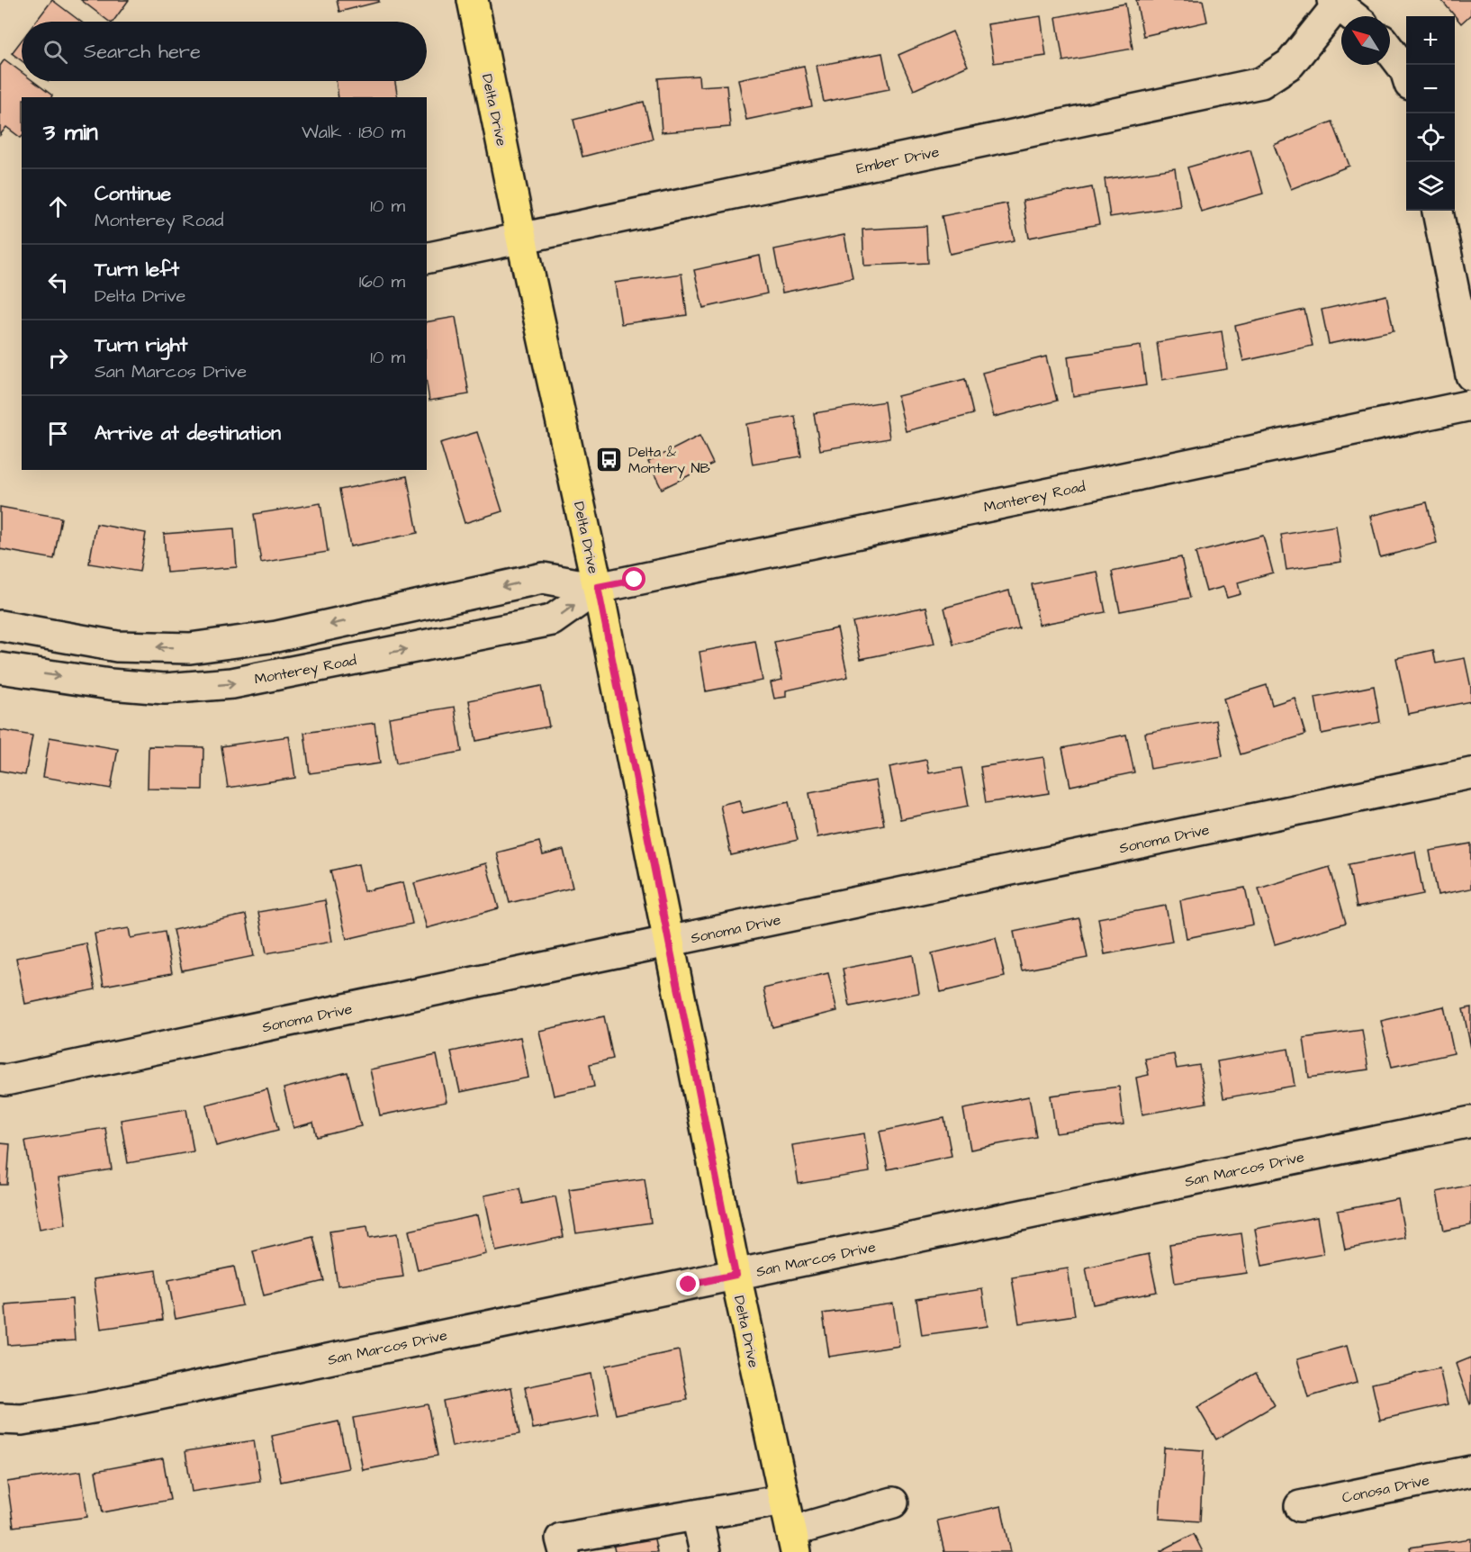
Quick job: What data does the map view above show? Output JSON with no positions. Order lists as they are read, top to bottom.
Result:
{
  "streets": {
    "main road": ["Delta Drive"],
    "street": [
      "Ember Drive",
      "Monterey Road",
      "Sonoma Drive",
      "San Marcos Drive",
      "Conosa Drive"
    ]
  },
  "crossings": [
    ["Delta Drive", "Ember Drive"],
    ["Delta Drive", "Monterey Road"],
    ["Delta Drive", "Sonoma Drive"],
    ["Delta Drive", "San Marcos Drive"]
  ],
  "places": {
    "bus stop": ["Delta & Montery NB"]
  },
  "north": "top left",
  "page": {
    "map_buttons": ["+", "−"],
    "search": "Search here",
    "heading": ["3 min", "Walk · 180 m"],
    "list": [
      ["Continue", "Monterey Road", "10 m"],
      ["Turn left", "Delta Drive", "160 m"],
      ["Turn right", "San Marcos Drive", "10 m"],
      "Arrive at destination"
    ]
  }
}
